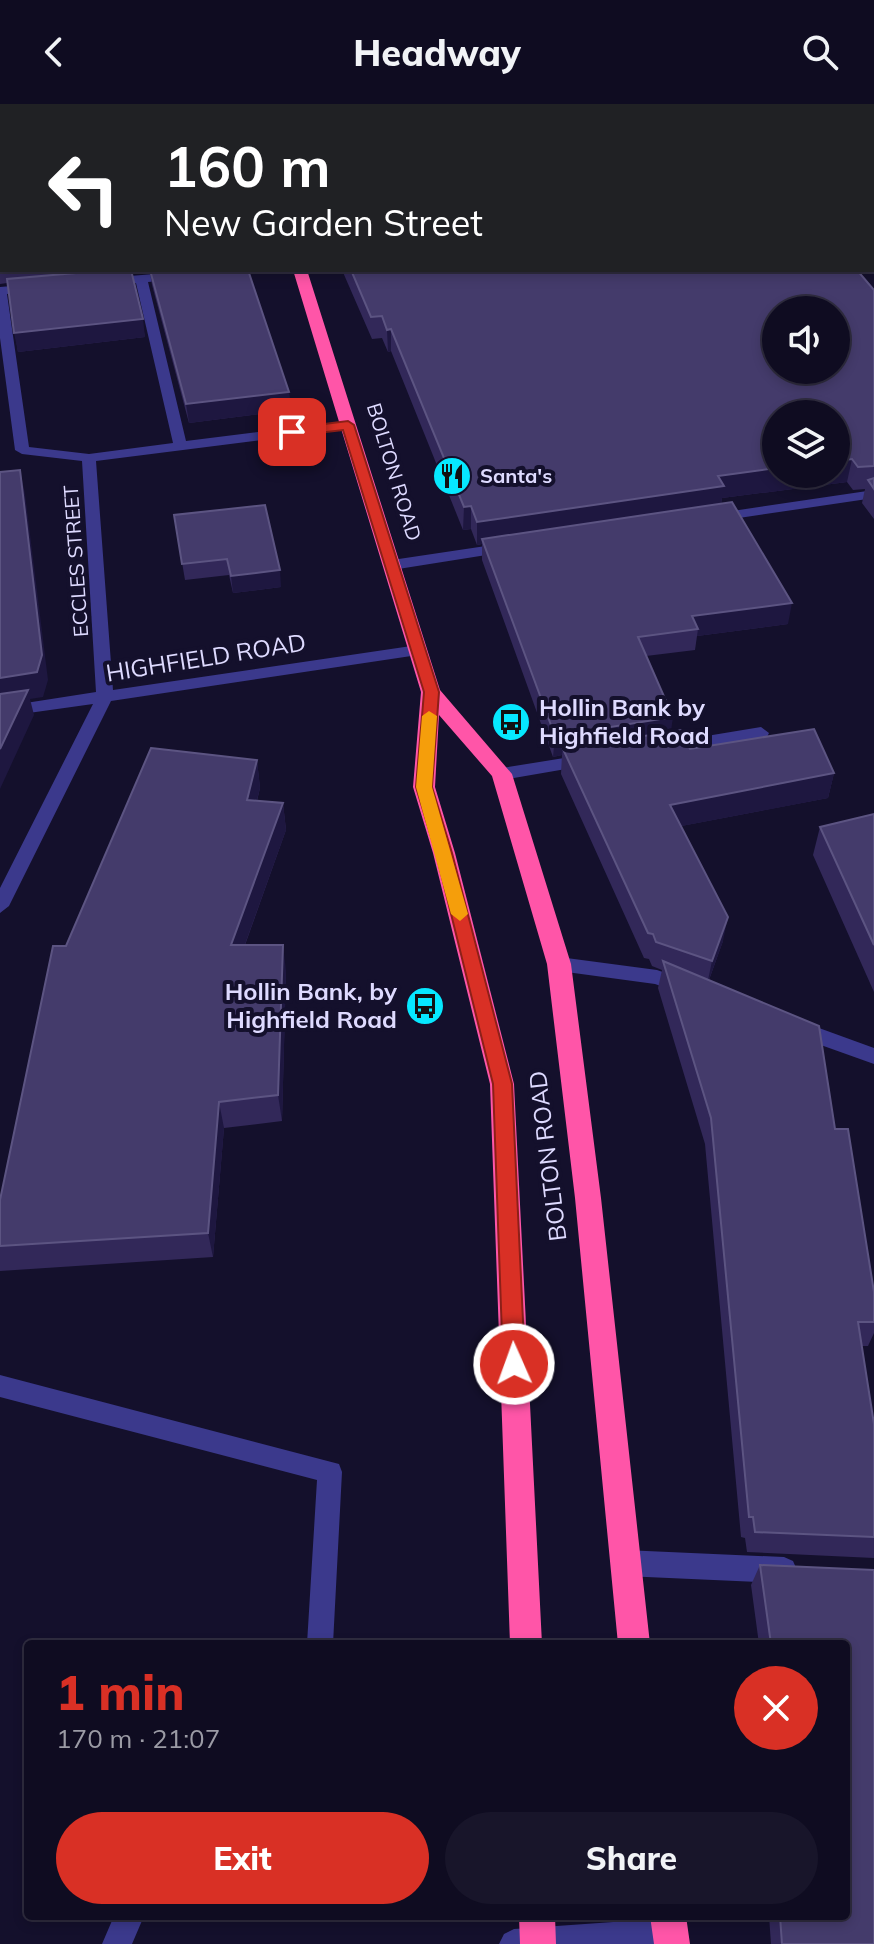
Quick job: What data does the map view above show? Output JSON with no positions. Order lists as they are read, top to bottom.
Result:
{
  "streets": {
    "highway": ["BOLTON ROAD"],
    "street": ["ECCLES STREET", "HIGHFIELD ROAD"]
  },
  "crossings": [
    ["BOLTON ROAD", "HIGHFIELD ROAD"],
    ["ECCLES STREET", "HIGHFIELD ROAD"]
  ],
  "places": {
    "restaurant": ["Santa's"],
    "bus stop": ["Hollin Bank by Highfield Road", "Hollin Bank, by Highfield Road"]
  },
  "page": {
    "header": "Headway",
    "turn": ["160 m", "New Garden Street"],
    "heading": ["1 min", "170 m · 21:07"],
    "buttons": ["Exit", "Share"]
  }
}
